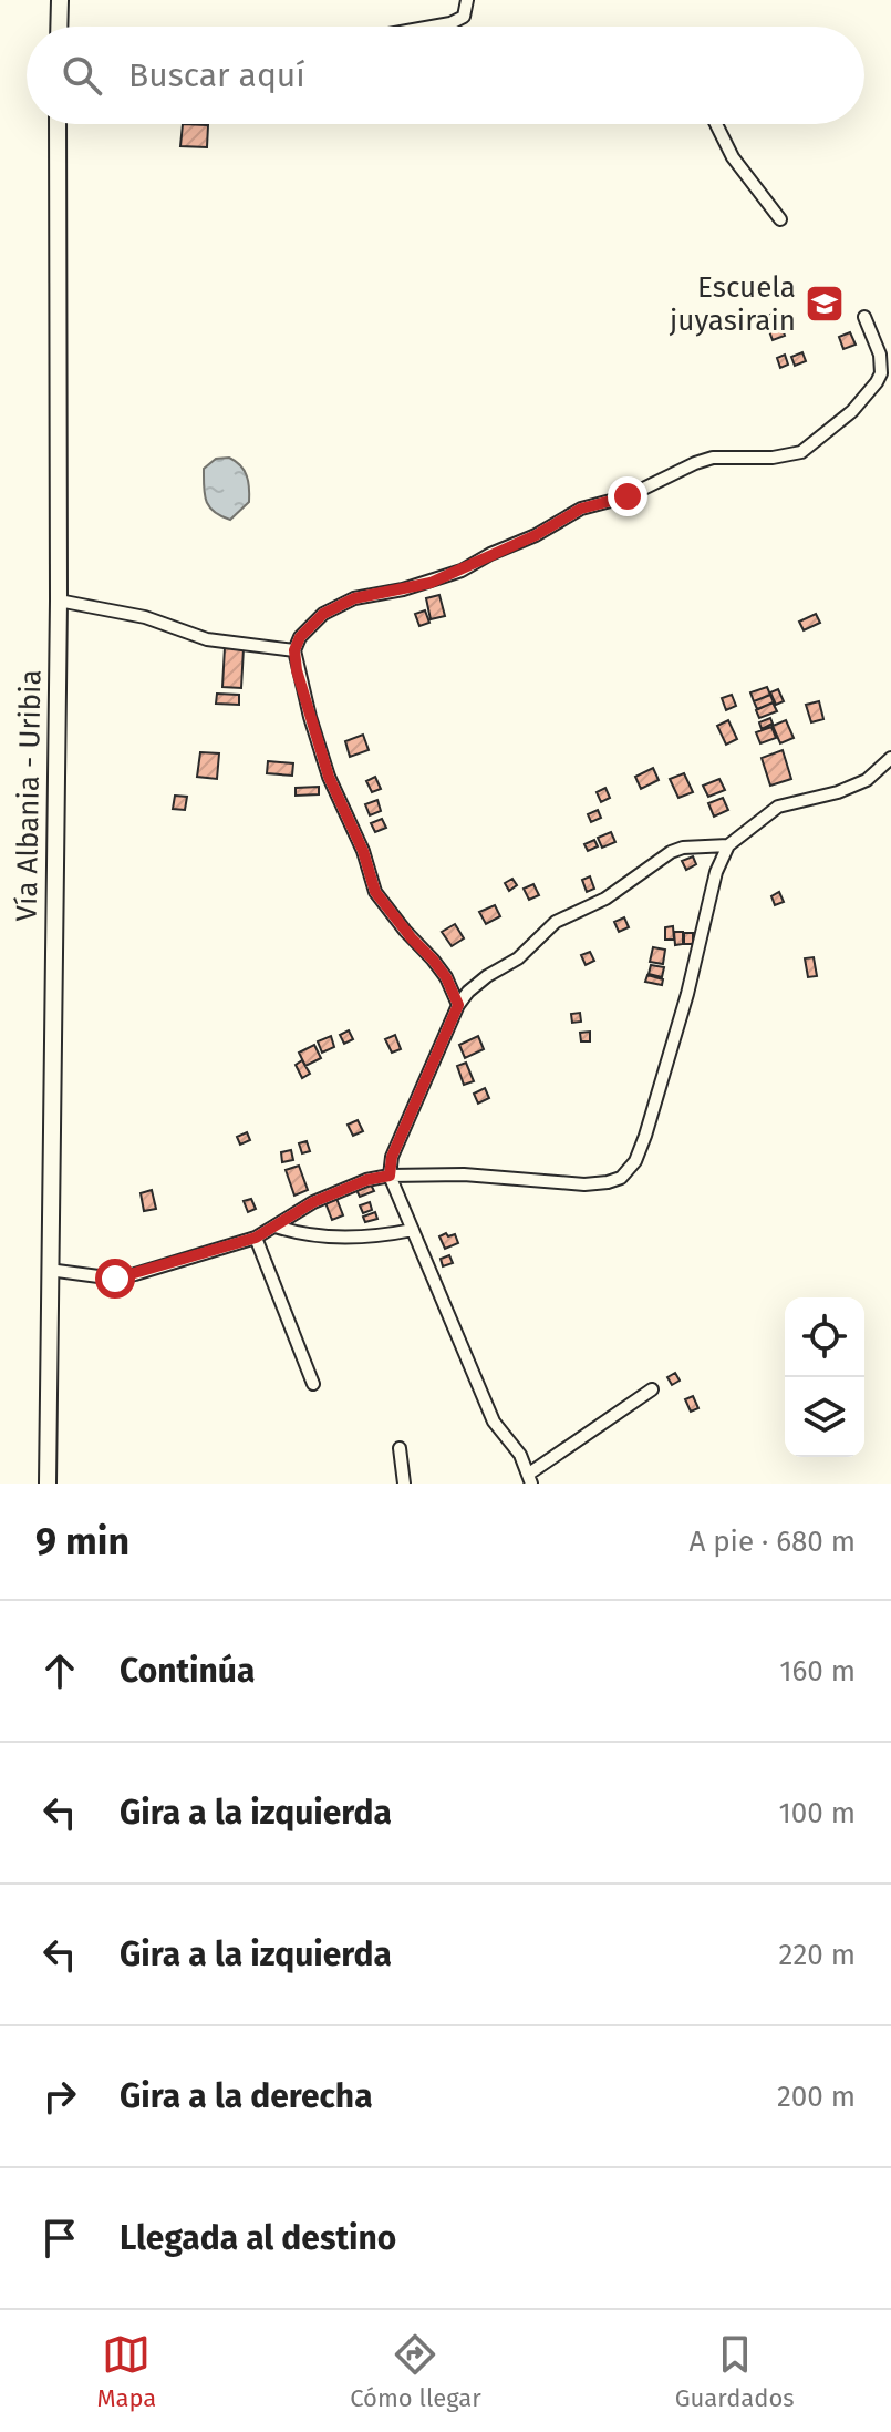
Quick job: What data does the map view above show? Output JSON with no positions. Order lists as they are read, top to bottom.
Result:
{
  "streets": {
    "main road": ["Vía Albania - Uribia"]
  },
  "places": {
    "school or university": ["Escuela juyasirain"]
  },
  "page": {
    "search": "Buscar aquí",
    "heading": ["9 min", "A pie · 680 m"],
    "list": [
      ["Continúa", "160 m"],
      ["Gira a la izquierda", "100 m"],
      ["Gira a la izquierda", "220 m"],
      ["Gira a la derecha", "200 m"],
      "Llegada al destino"
    ],
    "nav": ["Mapa", "Cómo llegar", "Guardados"]
  }
}
